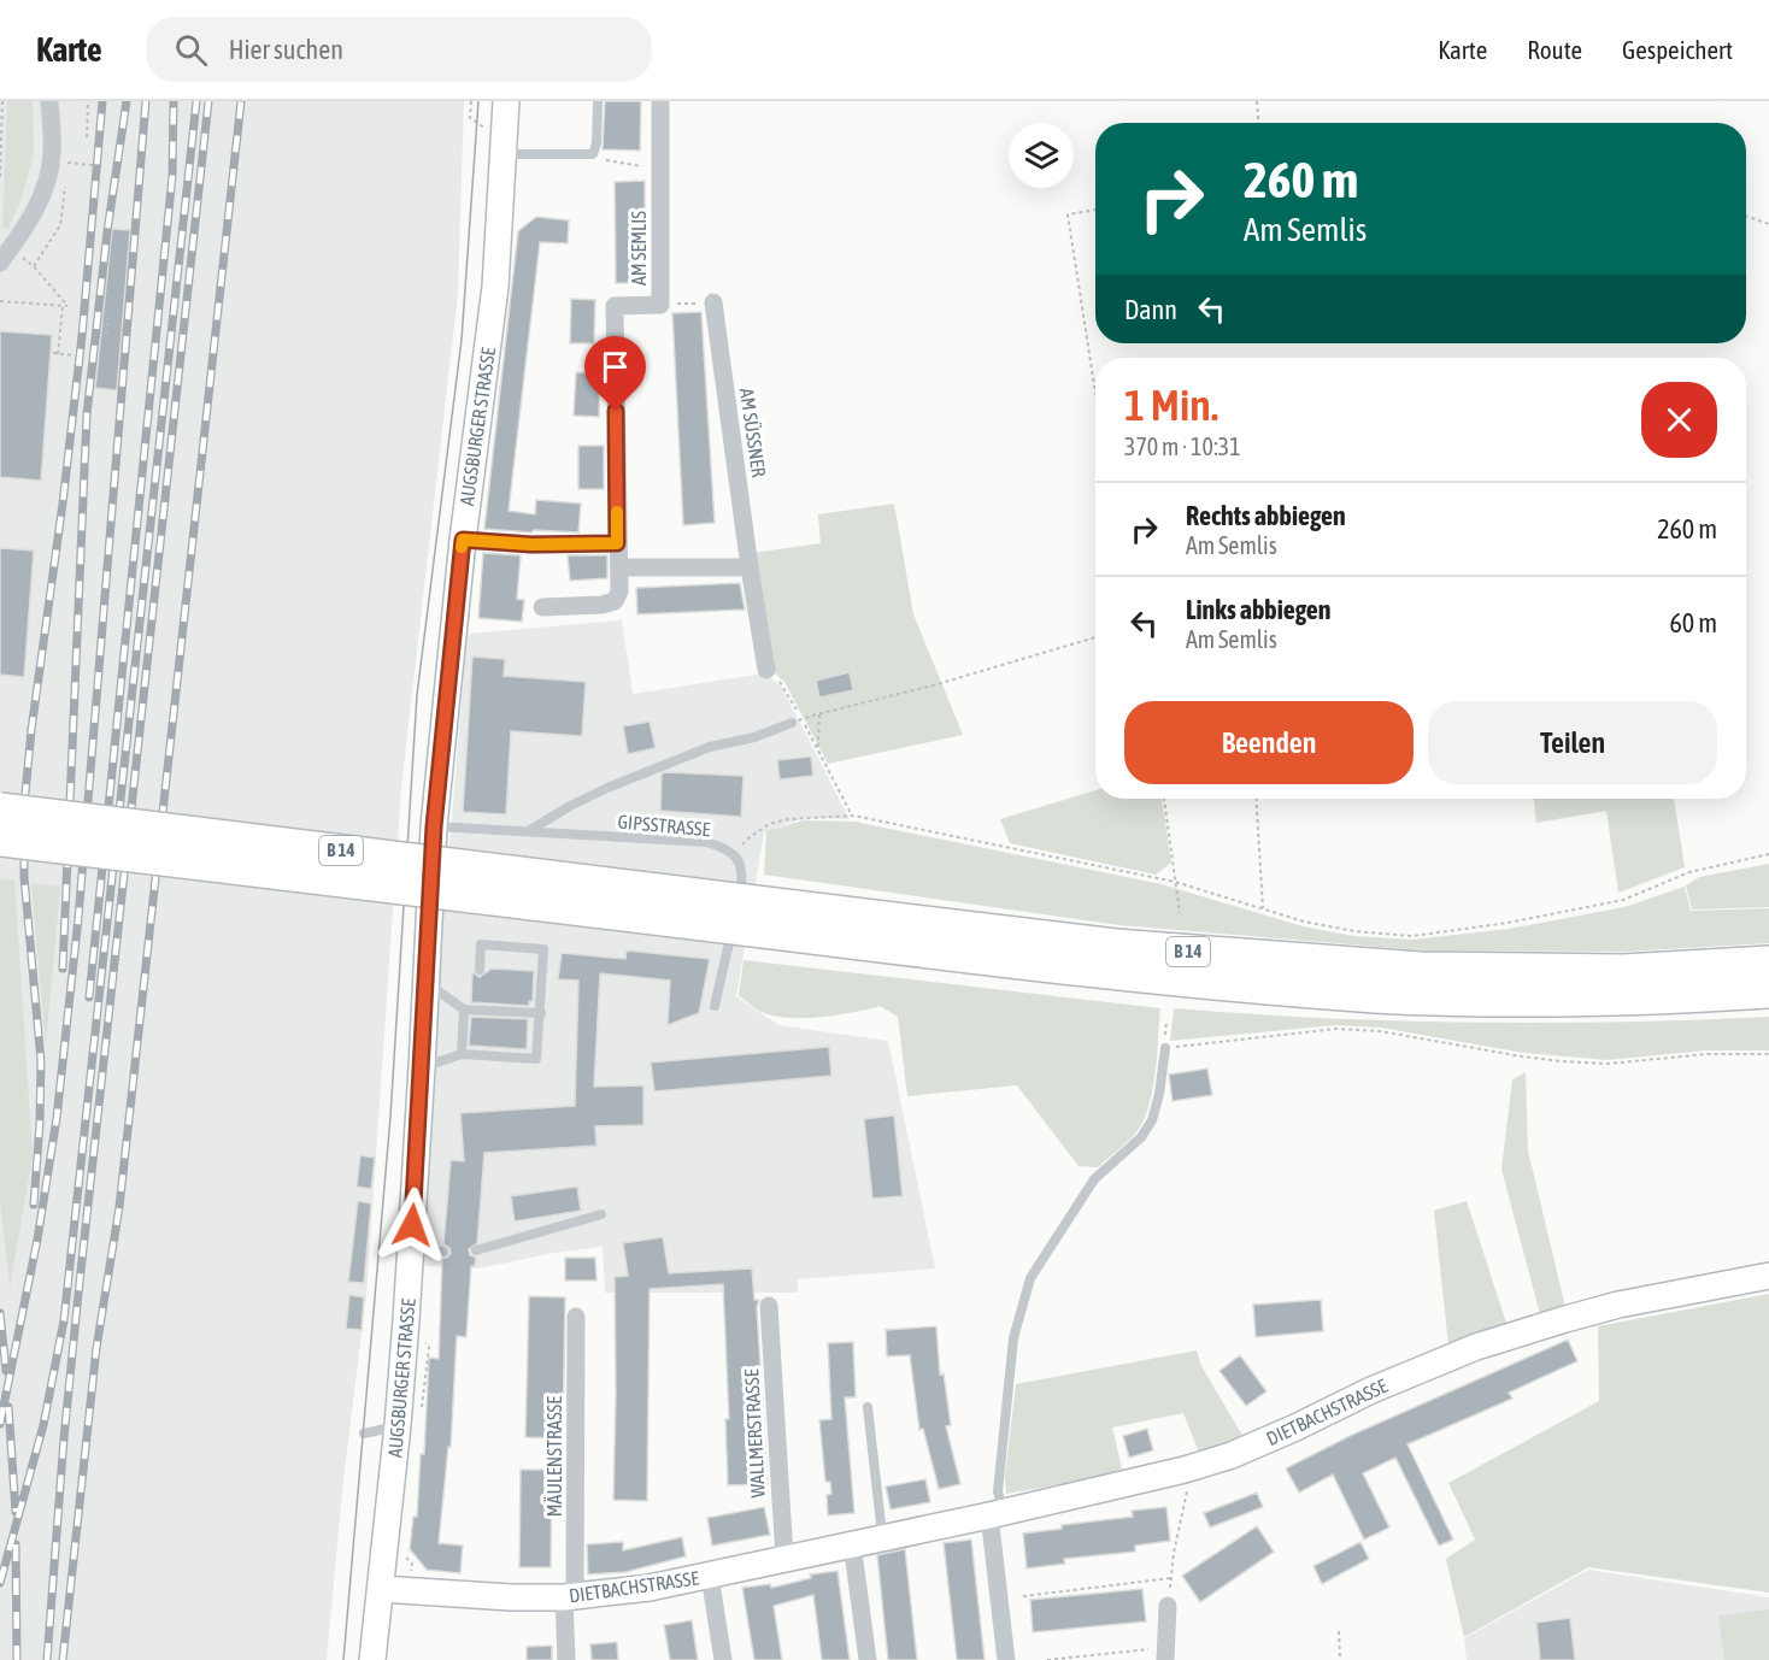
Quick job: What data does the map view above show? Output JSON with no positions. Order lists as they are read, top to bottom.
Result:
{
  "streets": {
    "highway": ["B 14"],
    "main road": ["AUGSBURGER STRASSE", "DIETBACHSTRASSE"],
    "street": [
      "AM SEMLIS",
      "AM SÜSSNER",
      "WALLMERSTRASSE",
      "MÄULENSTRASSE"
    ],
    "lane": ["GIPSSTRASSE"]
  },
  "crossings": [
    ["AUGSBURGER STRASSE", "GIPSSTRASSE"],
    ["AUGSBURGER STRASSE", "DIETBACHSTRASSE"],
    ["DIETBACHSTRASSE", "WALLMERSTRASSE"],
    ["DIETBACHSTRASSE", "MÄULENSTRASSE"]
  ],
  "page": {
    "header": "Karte",
    "search": "Hier suchen",
    "nav": ["Karte", "Route", "Gespeichert"],
    "turn": ["260 m", "Am Semlis"],
    "then": "Dann",
    "heading": ["1 Min.", "370 m · 10:31"],
    "list": [
      {
        "name": "Rechts abbiegen",
        "note": "Am Semlis",
        "value": "260 m"
      },
      {
        "name": "Links abbiegen",
        "note": "Am Semlis",
        "value": "60 m"
      }
    ],
    "buttons": ["Beenden", "Teilen"]
  }
}
